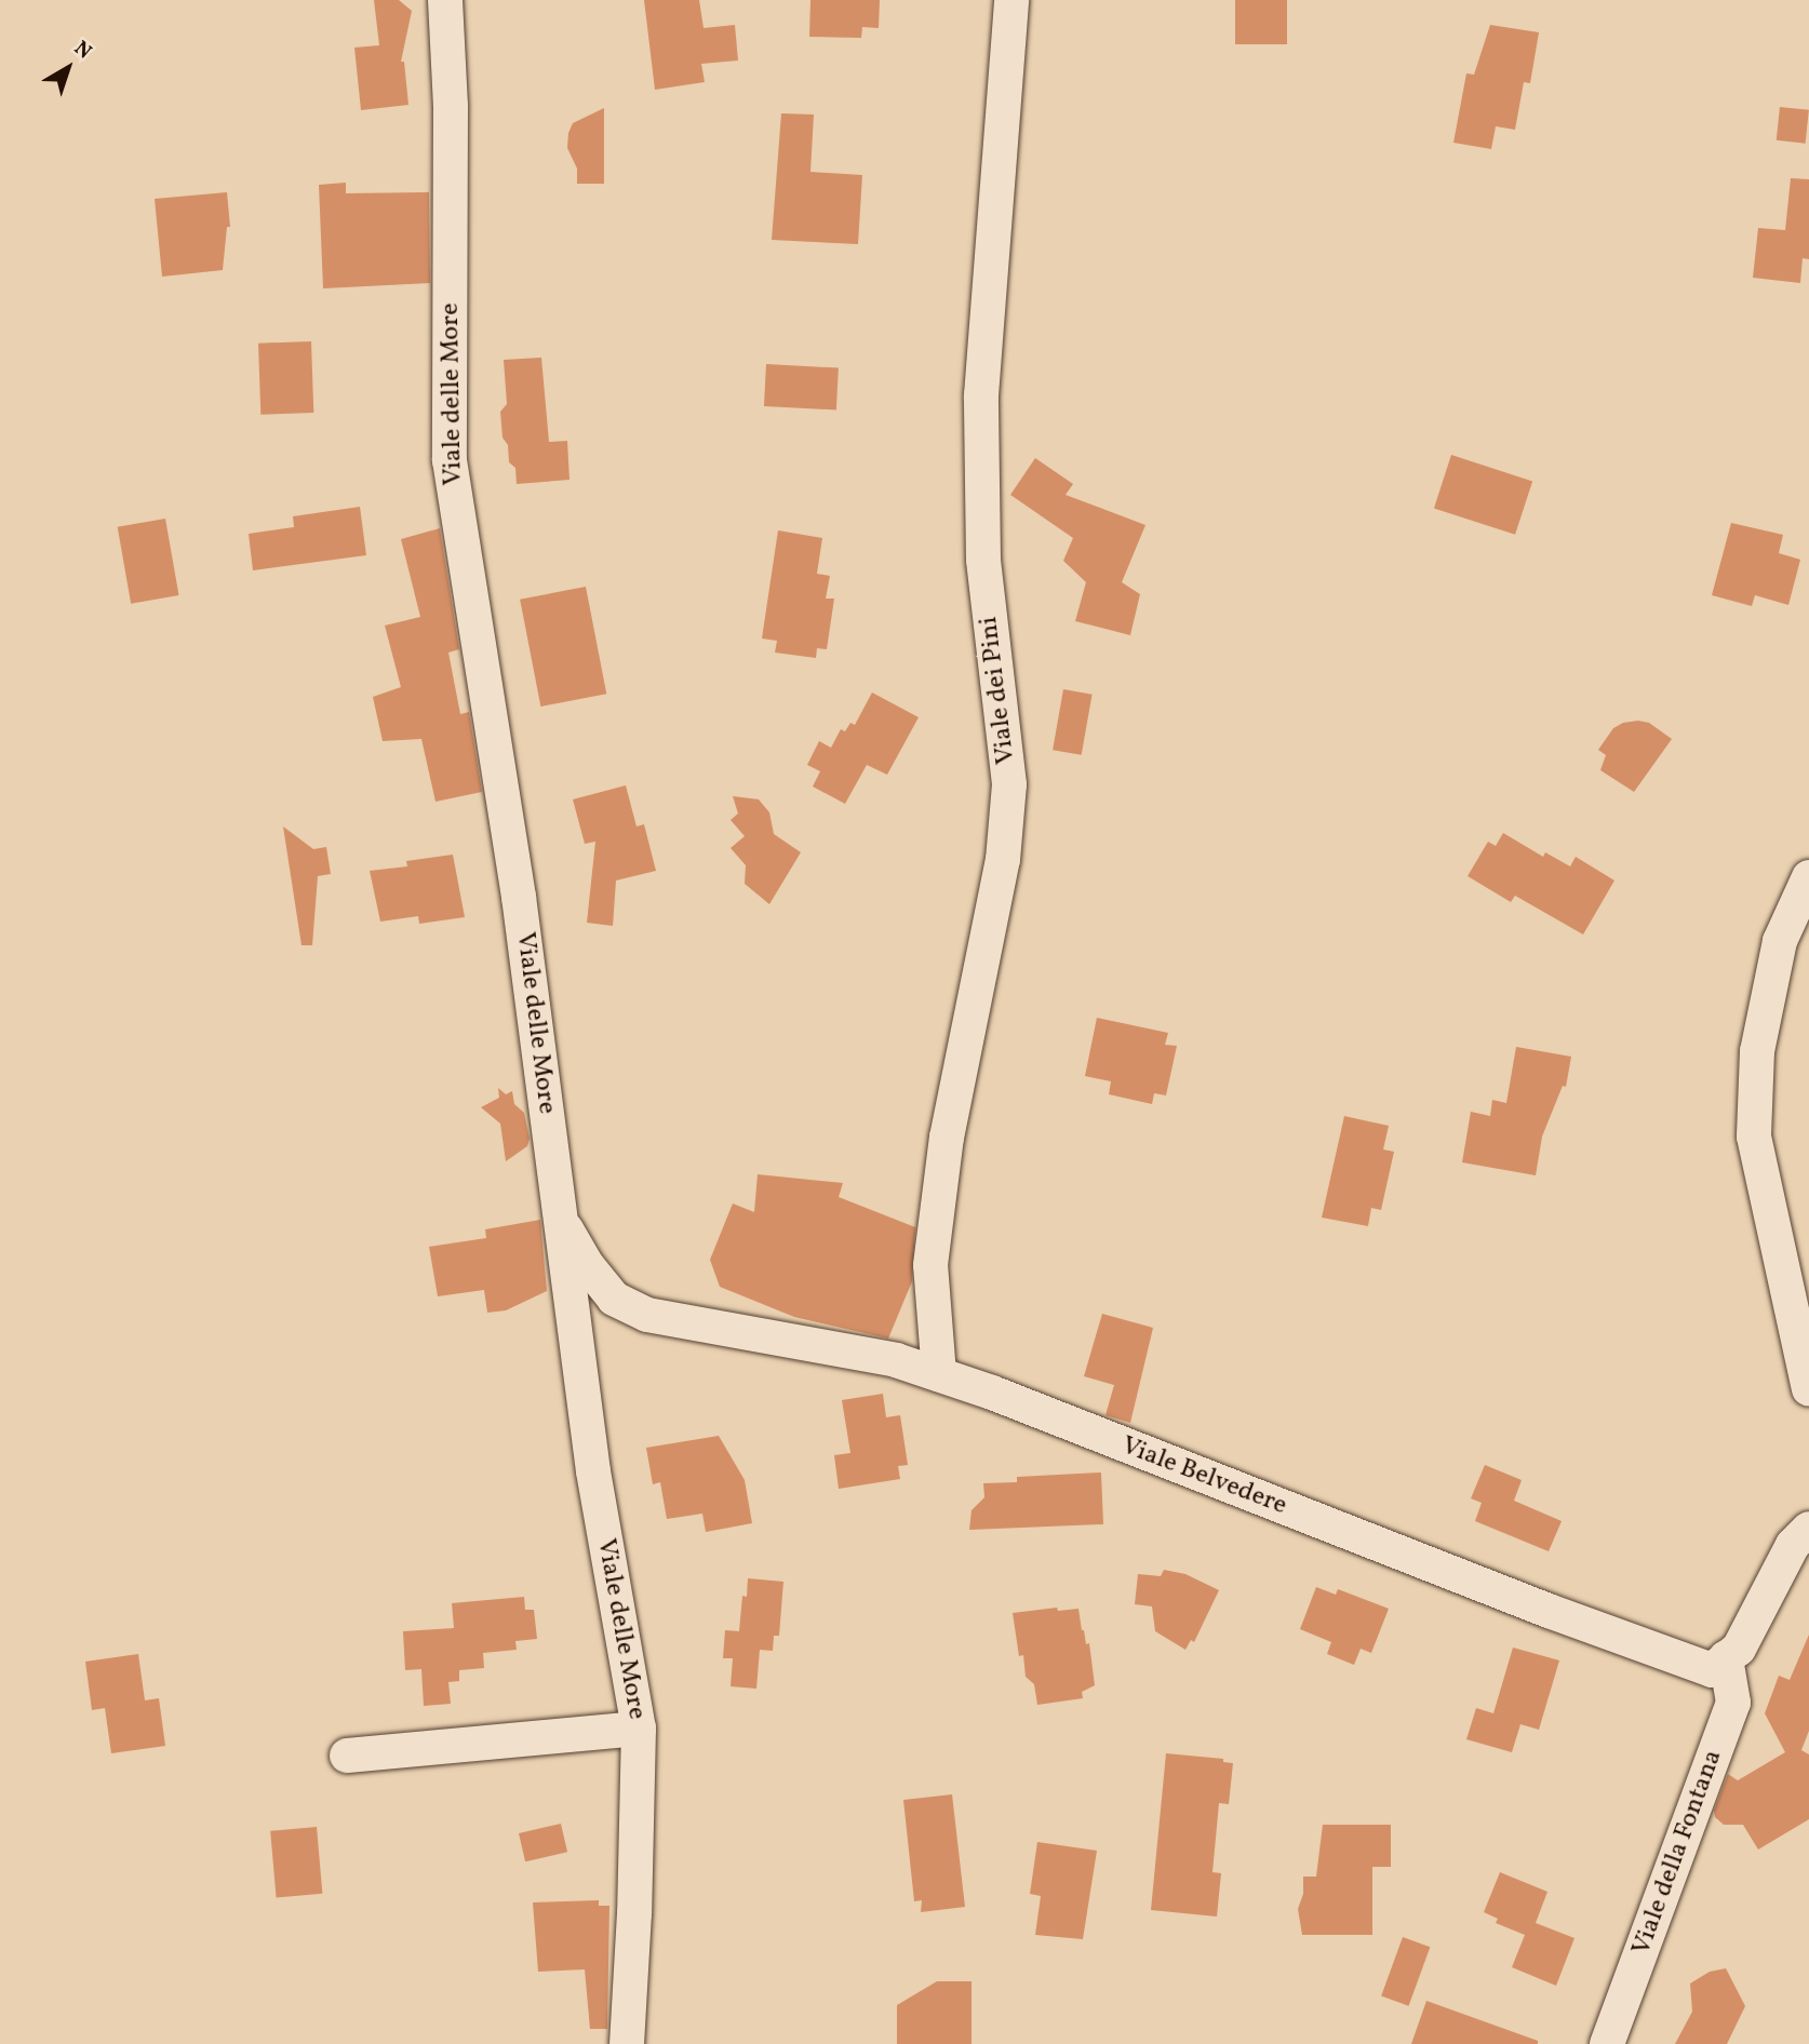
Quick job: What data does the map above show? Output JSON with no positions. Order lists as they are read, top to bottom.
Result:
{
  "streets": {
    "street": [
      "Viale delle More",
      "Viale dei Pini",
      "Viale Belvedere",
      "Viale della Fontana"
    ]
  },
  "crossings": [
    ["Viale delle More", "Viale Belvedere"],
    ["Viale dei Pini", "Viale Belvedere"],
    ["Viale Belvedere", "Viale della Fontana"]
  ],
  "north": "top right"
}
